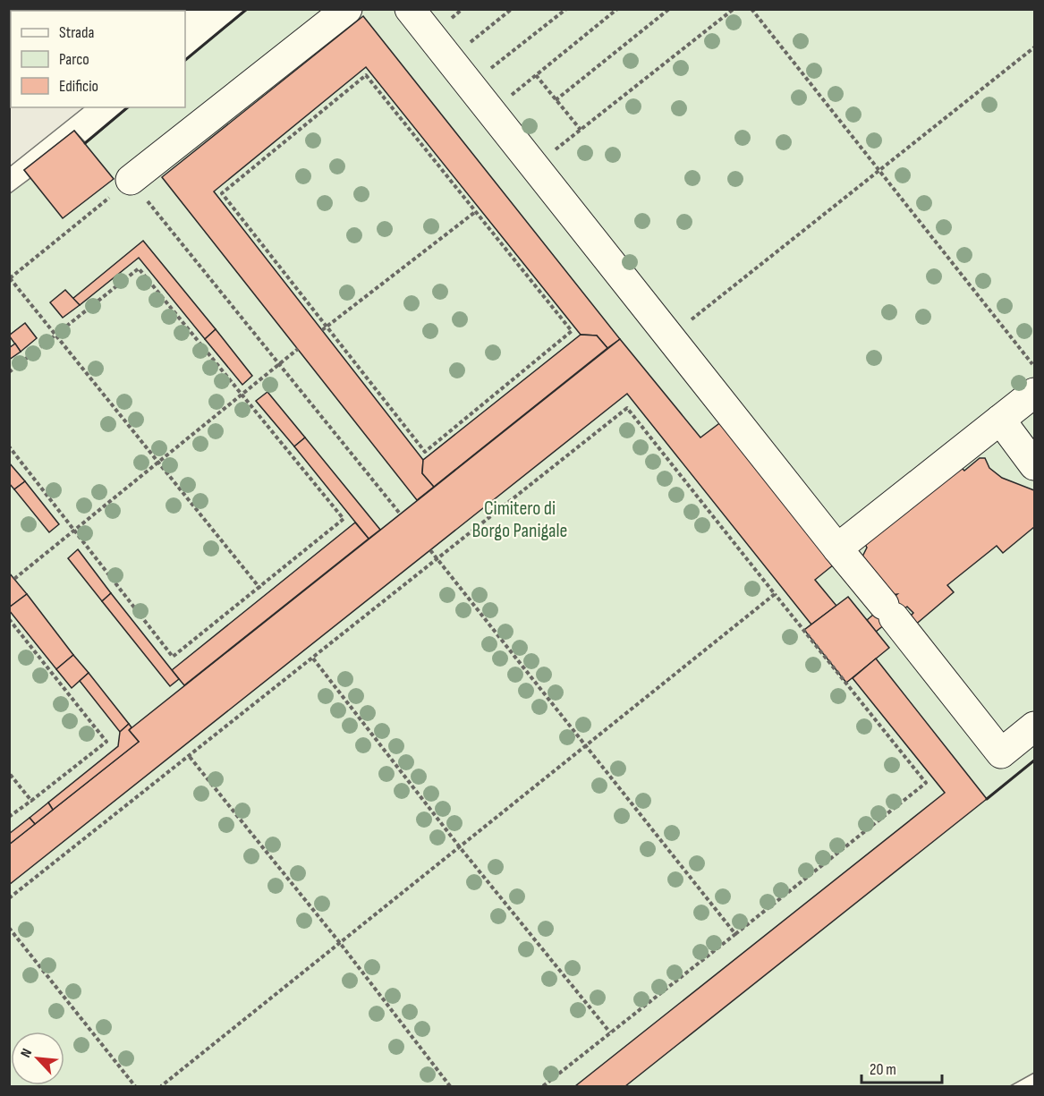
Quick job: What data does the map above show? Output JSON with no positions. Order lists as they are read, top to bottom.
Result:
{
  "parks": ["Cimitero di Borgo Panigale"],
  "legend": ["Strada", "Parco", "Edificio"],
  "scale_bar": "20 m",
  "north": "top left"
}
